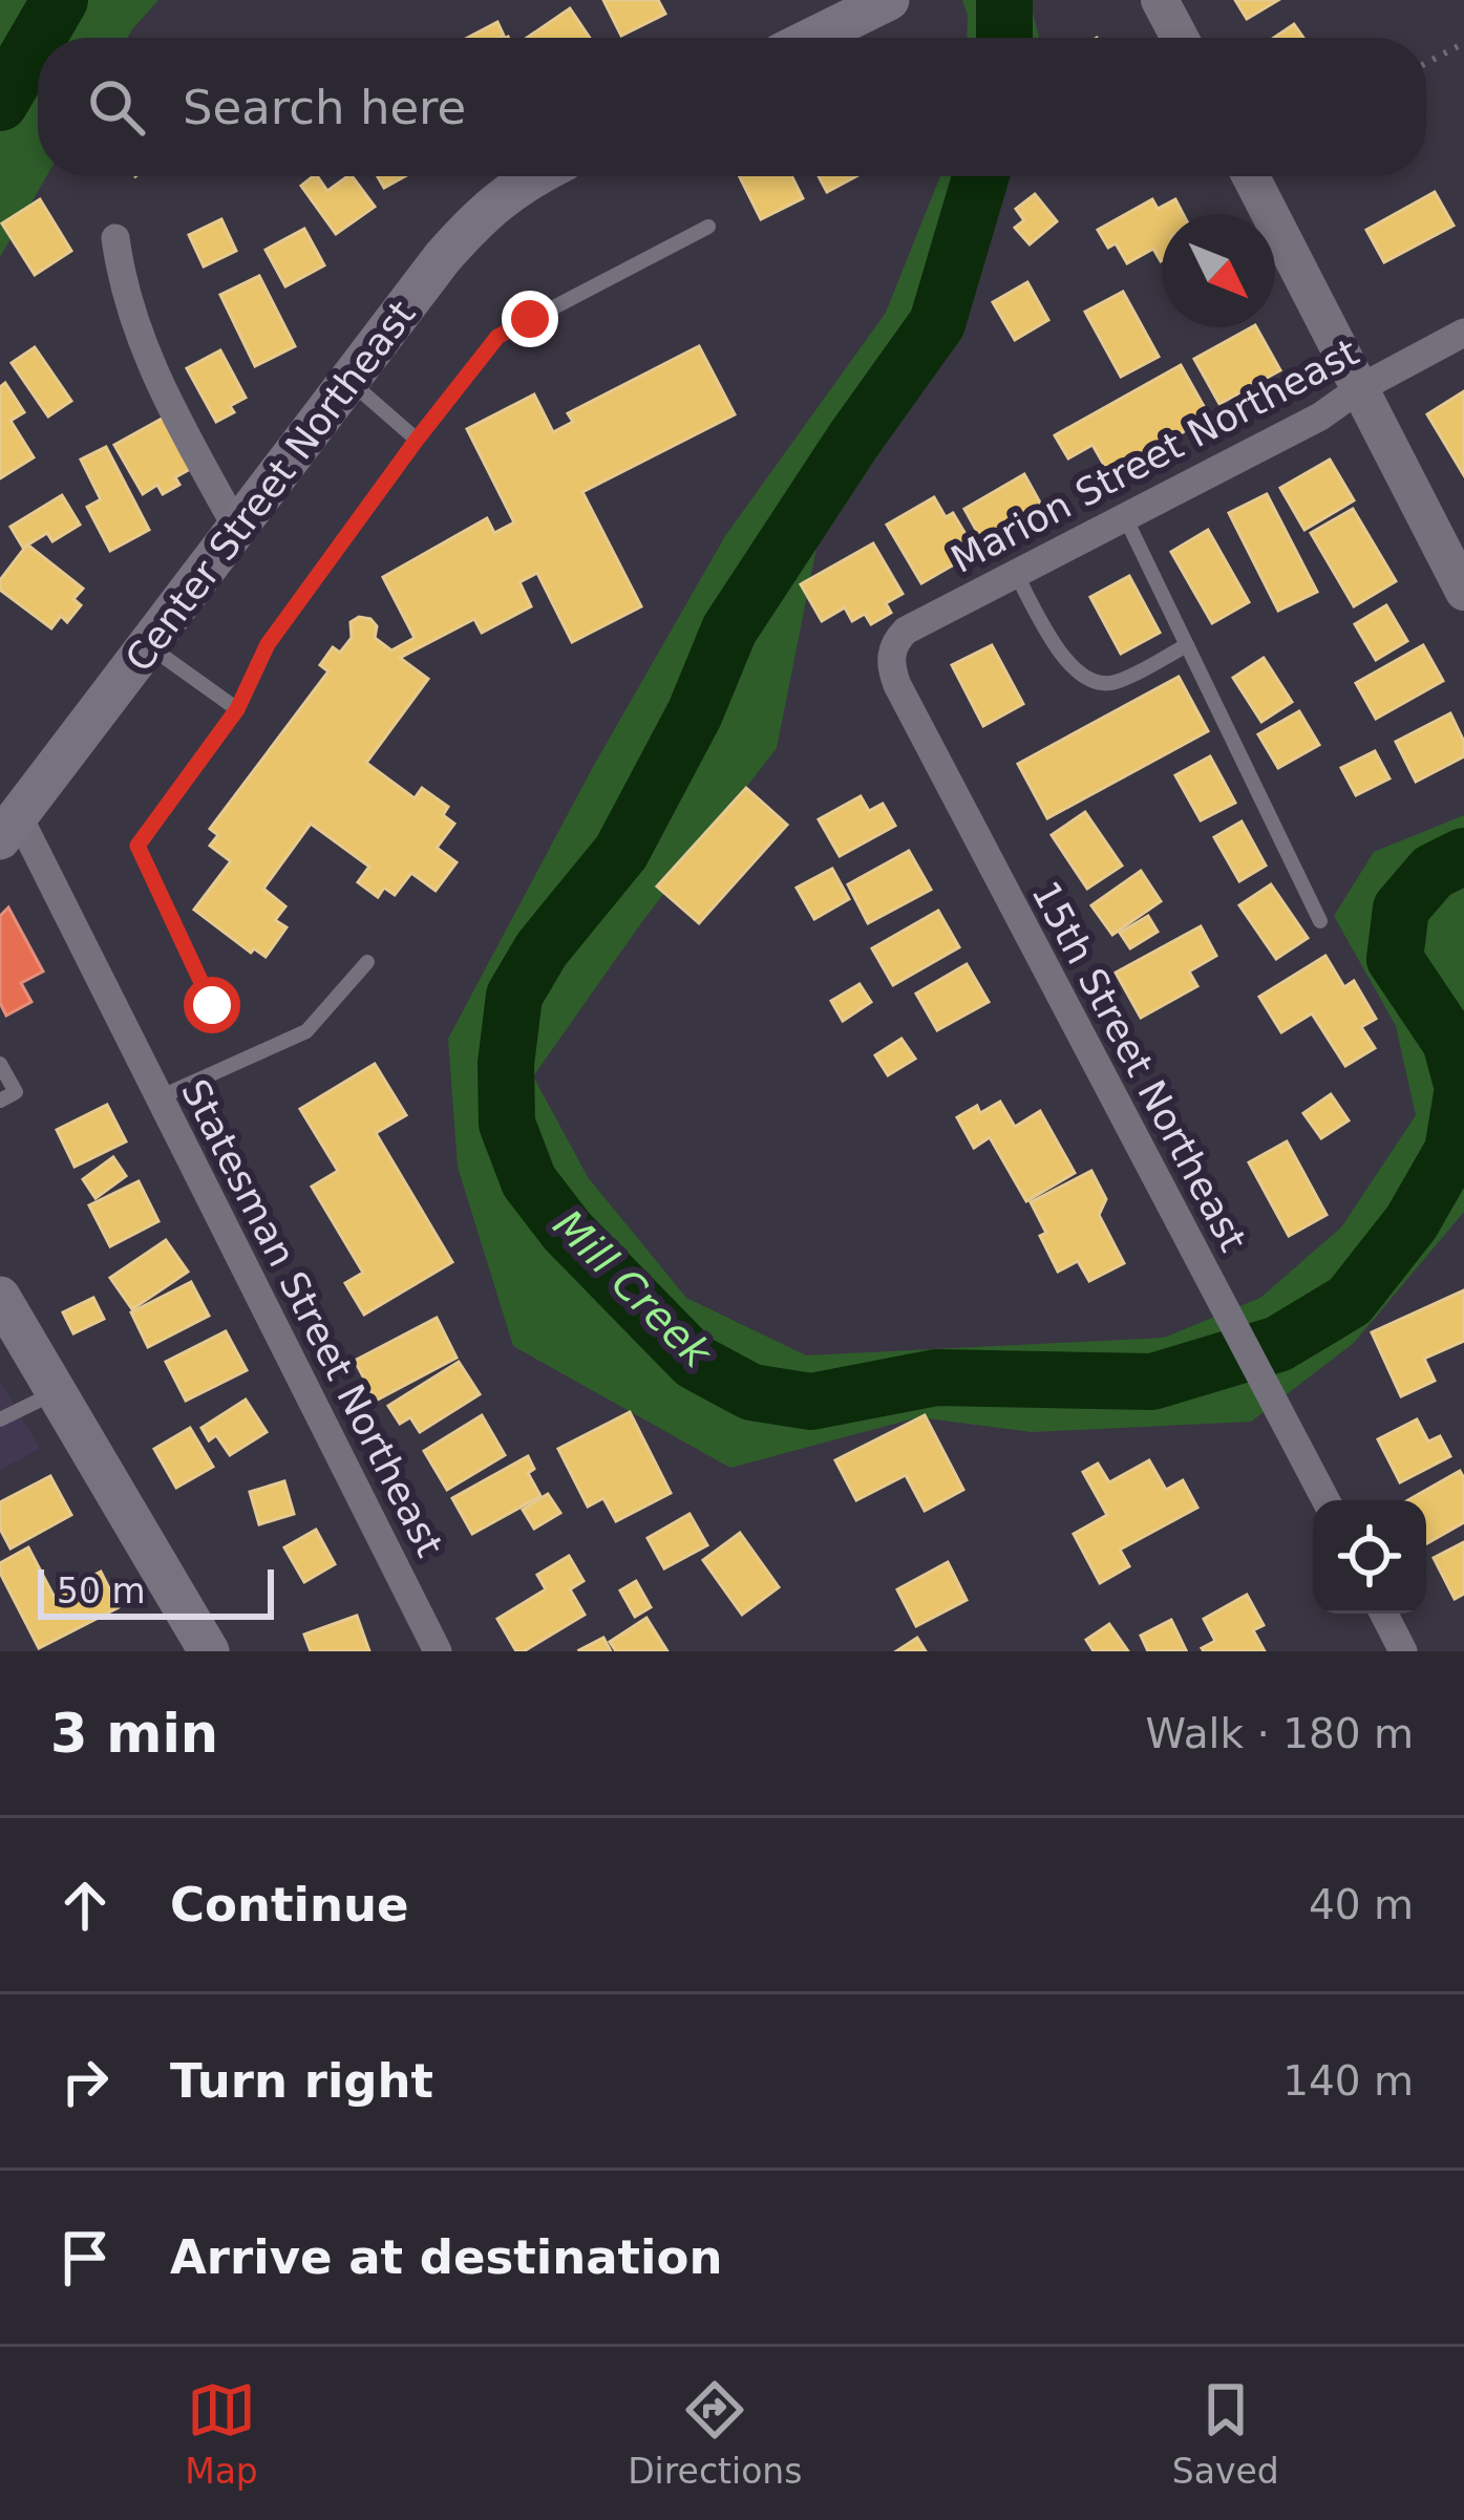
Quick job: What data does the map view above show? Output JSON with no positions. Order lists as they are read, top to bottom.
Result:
{
  "streets": {
    "main road": ["Center Street Northeast"],
    "street": ["Marion Street Northeast", "15th Street Northeast", "Statesman Street Northeast"]
  },
  "crossings": [
    ["Marion Street Northeast", "15th Street Northeast"],
    ["Center Street Northeast", "Statesman Street Northeast"]
  ],
  "water": ["Mill Creek"],
  "scale_bar": "50 m",
  "north": "bottom right",
  "page": {
    "search": "Search here",
    "scale": "50 m",
    "heading": ["3 min", "Walk · 180 m"],
    "list": [
      ["Continue", "40 m"],
      ["Turn right", "140 m"],
      "Arrive at destination"
    ],
    "nav": ["Map", "Directions", "Saved"]
  }
}
